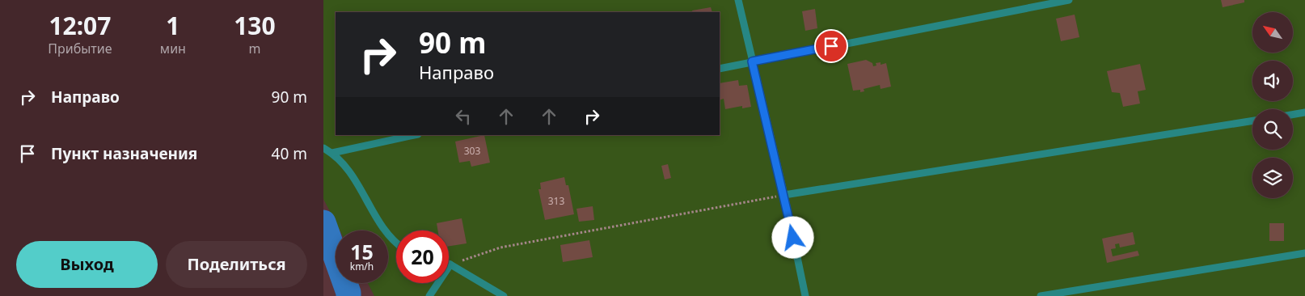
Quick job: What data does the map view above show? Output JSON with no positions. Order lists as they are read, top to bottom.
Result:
{
  "house_numbers": ["303", "313"],
  "north": "top left",
  "page": {
    "eta": [
      "12:07",
      "Прибытие",
      "1",
      "мин",
      "130",
      "m"
    ],
    "turn": ["90 m", "Направо"],
    "list": [
      {
        "name": "Направо",
        "value": "90 m"
      },
      {
        "name": "Пункт назначения",
        "value": "40 m"
      }
    ],
    "speed": "15 km/h",
    "limit": "20",
    "buttons": ["Выход", "Поделиться"]
  }
}
